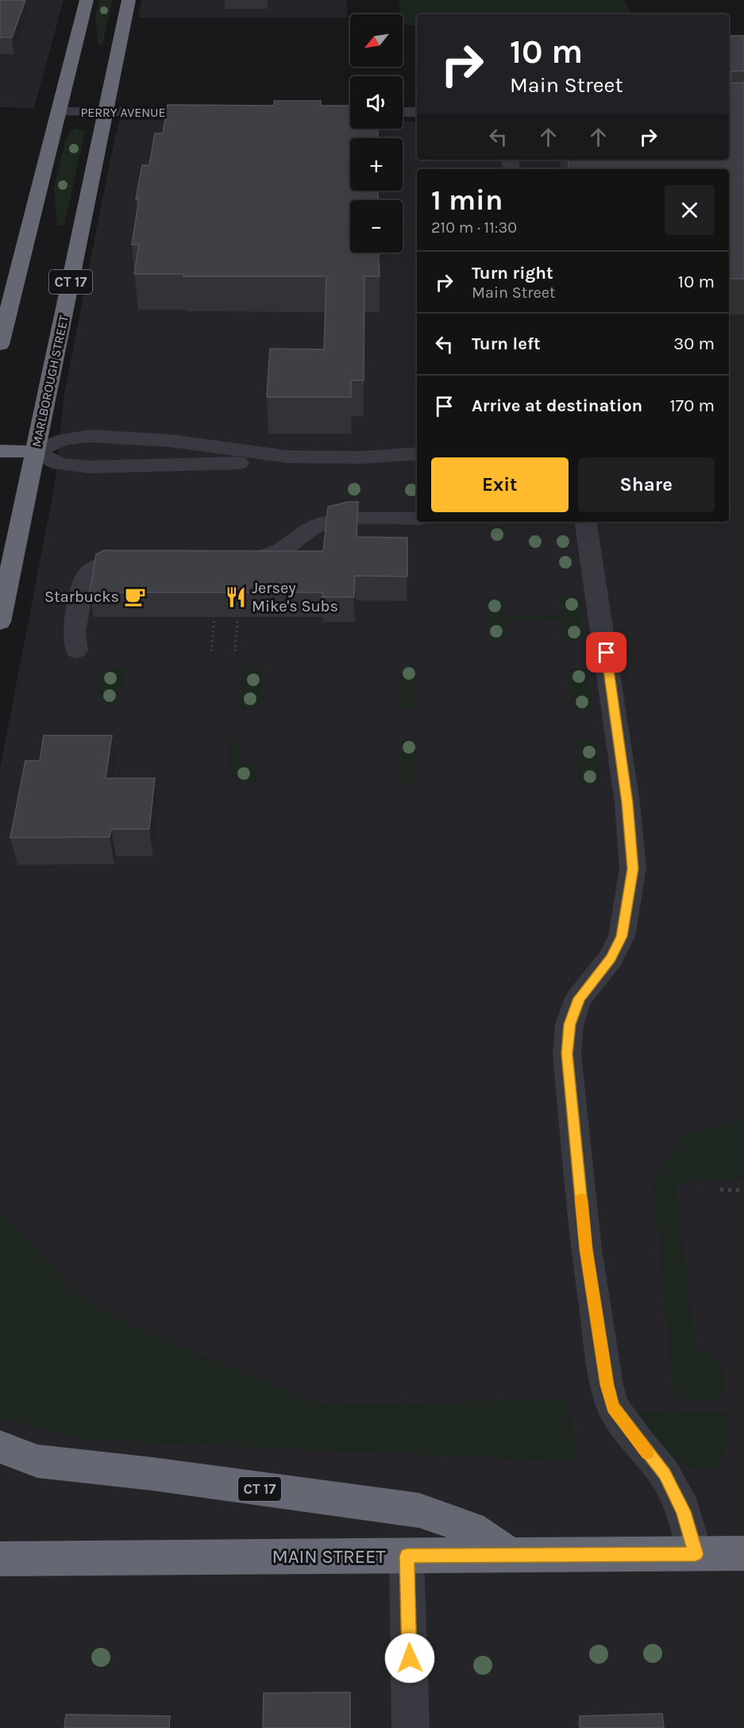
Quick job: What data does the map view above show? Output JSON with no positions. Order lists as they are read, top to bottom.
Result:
{
  "streets": {
    "highway": ["CT 17", "MARLBOROUGH STREET", "MAIN STREET"],
    "street": ["PERRY AVENUE"]
  },
  "crossings": [
    ["PERRY AVENUE", "MARLBOROUGH STREET"],
    ["CT 17", "MAIN STREET"]
  ],
  "places": {
    "cafe": ["Starbucks"],
    "restaurant": ["Jersey Mike's Subs"]
  },
  "north": "bottom left",
  "page": {
    "map_buttons": ["+", "−"],
    "turn": ["10 m", "Main Street"],
    "heading": ["1 min", "210 m · 11:30"],
    "list": [
      {
        "name": "Turn right",
        "note": "Main Street",
        "value": "10 m"
      },
      {
        "name": "Turn left",
        "value": "30 m"
      },
      {
        "name": "Arrive at destination",
        "value": "170 m"
      }
    ],
    "buttons": ["Exit", "Share"]
  }
}
